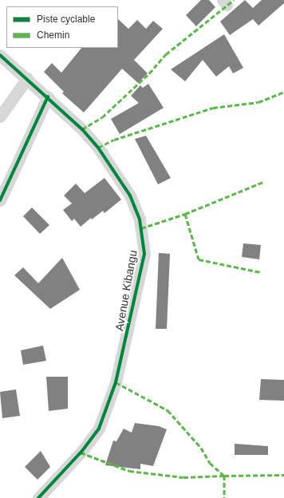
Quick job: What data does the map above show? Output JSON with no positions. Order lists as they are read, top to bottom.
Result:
{
  "streets": {
    "street": ["Avenue Kibangu"]
  },
  "legend": ["Piste cyclable", "Chemin"]
}
